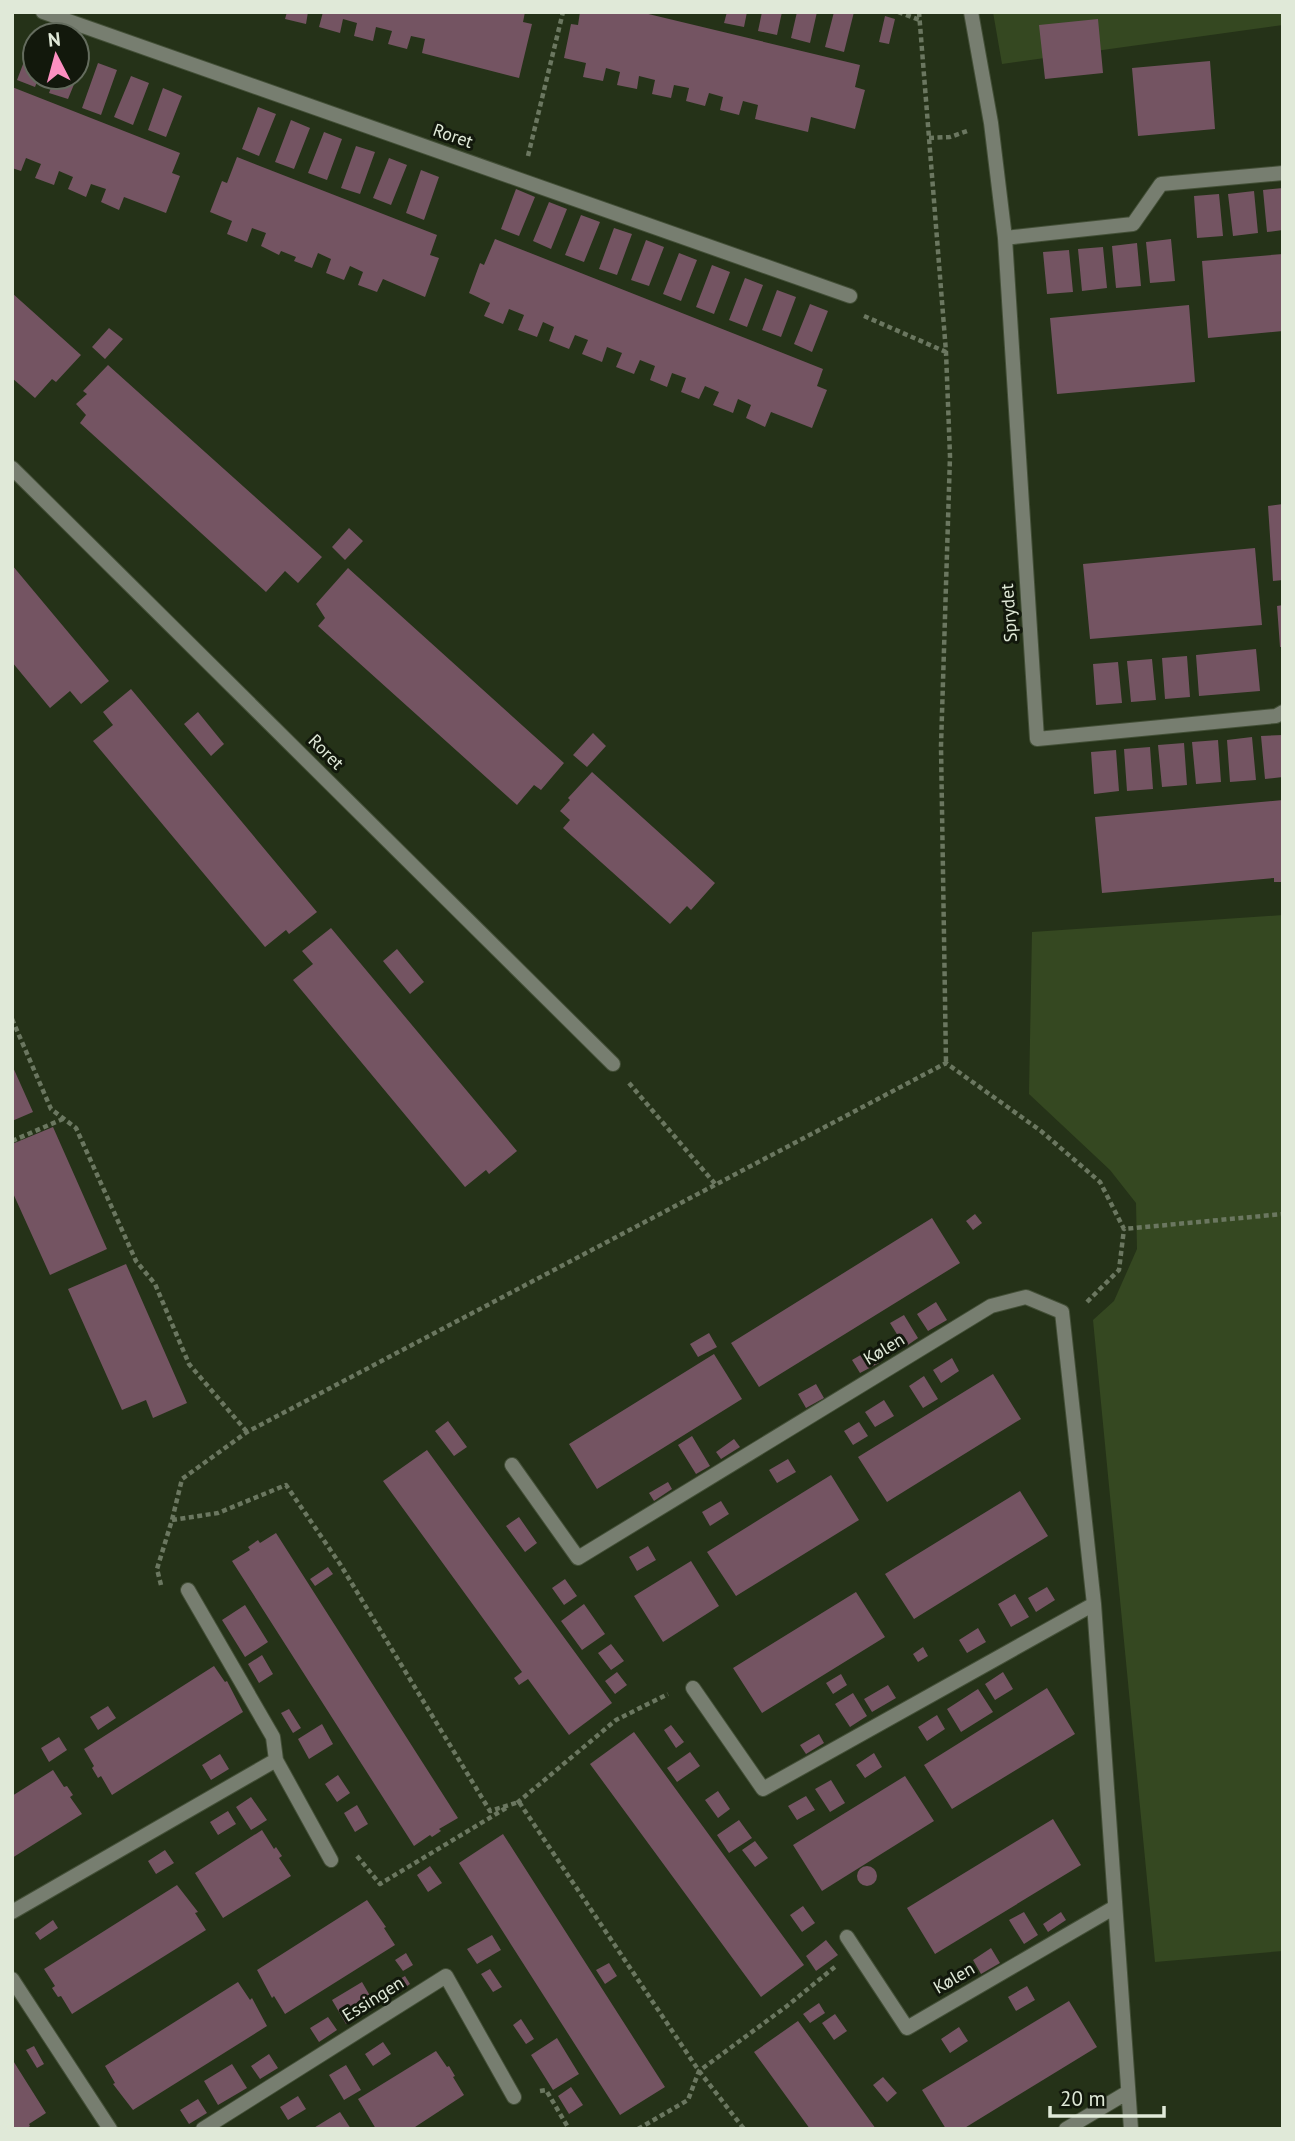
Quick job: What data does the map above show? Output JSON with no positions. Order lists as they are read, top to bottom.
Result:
{
  "streets": {
    "street": [
      "Roret",
      "Sprydet",
      "Kølen",
      "Essingen"
    ]
  },
  "scale_bar": "20 m",
  "north": "top"
}
